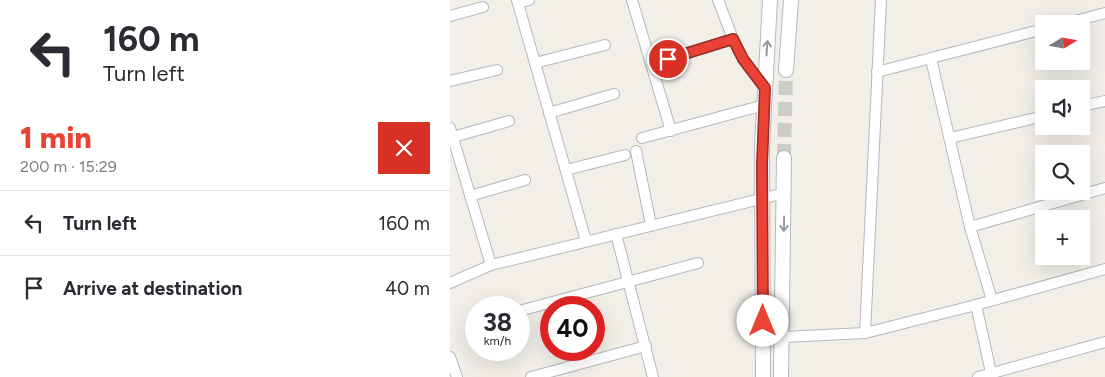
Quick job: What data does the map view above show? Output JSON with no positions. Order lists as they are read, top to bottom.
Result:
{
  "north": "right",
  "page": {
    "turn": ["160 m", "Turn left"],
    "map_buttons": "+",
    "heading": ["1 min", "200 m · 15:29"],
    "list": [
      {
        "name": "Turn left",
        "value": "160 m"
      },
      {
        "name": "Arrive at destination",
        "value": "40 m"
      }
    ],
    "speed": "38 km/h",
    "limit": "40"
  }
}
